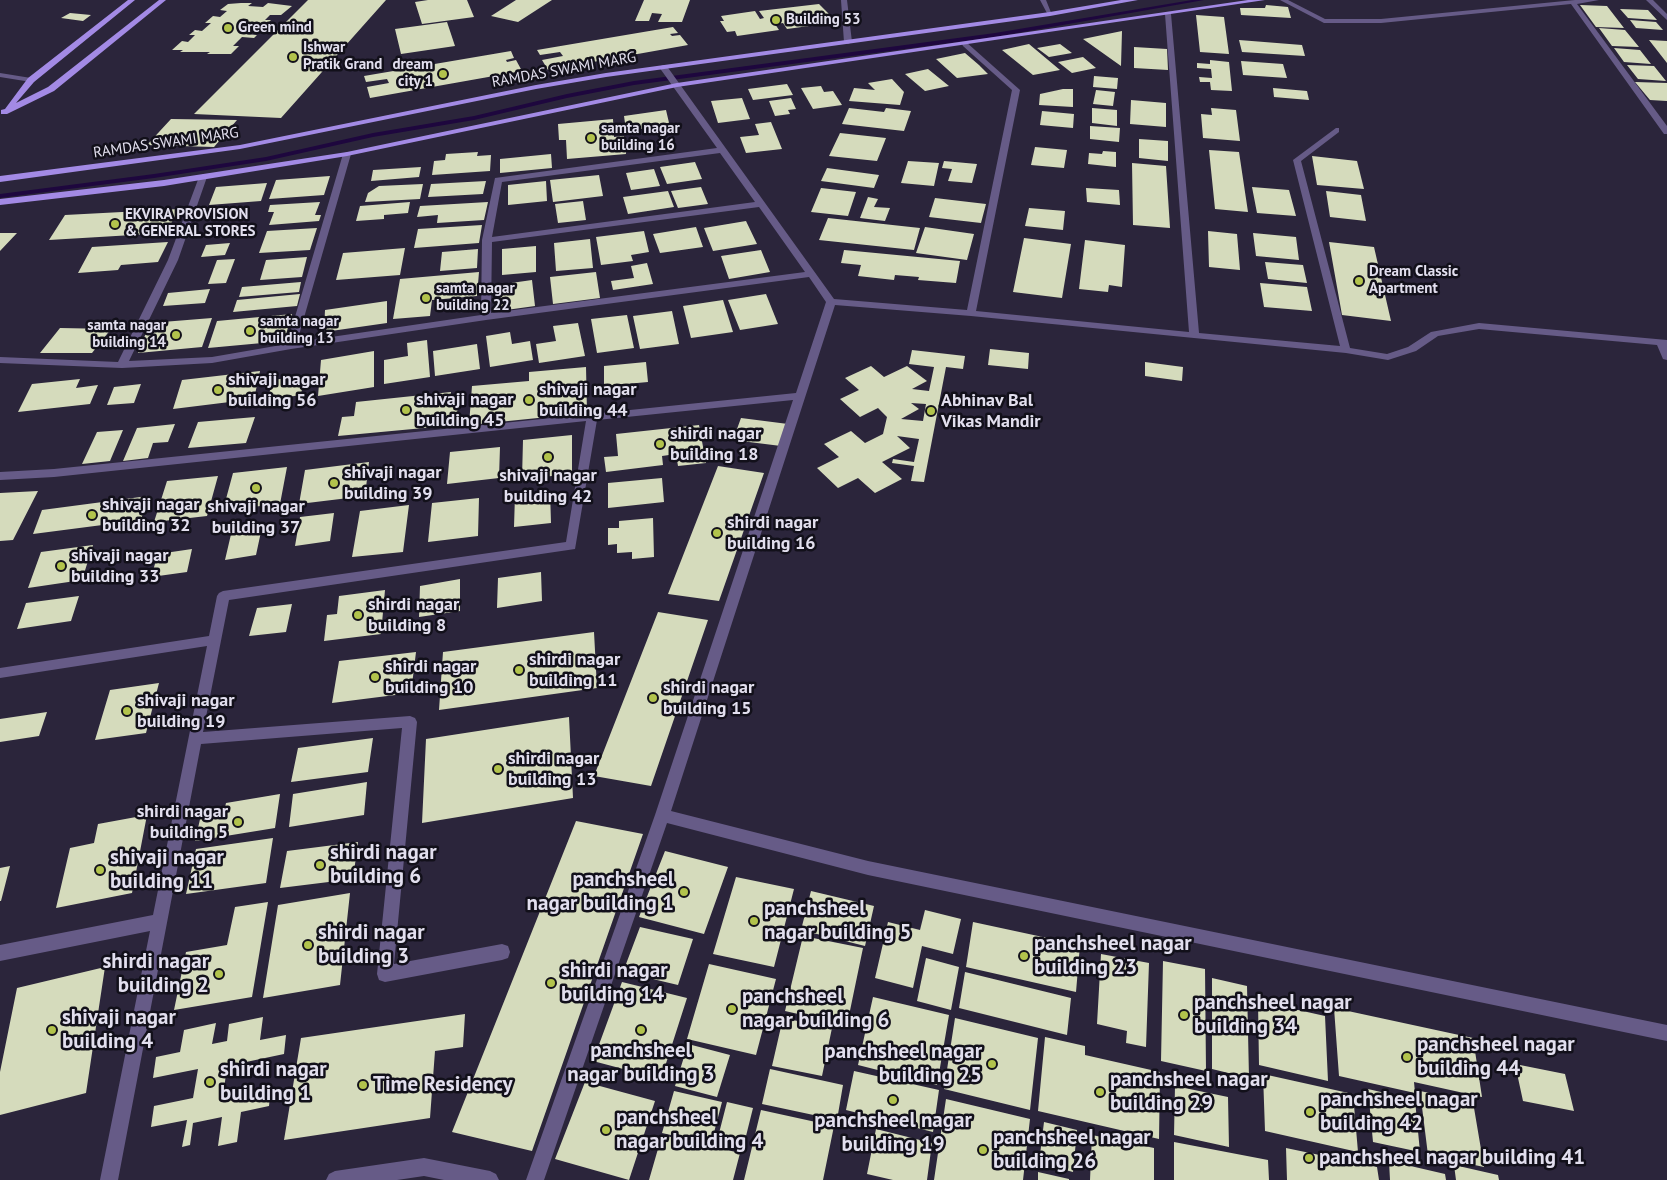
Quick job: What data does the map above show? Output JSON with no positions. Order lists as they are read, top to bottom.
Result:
{
  "streets": {
    "main road": ["RAMDAS SWAMI MARG"]
  },
  "places": [
    "Building 53",
    "Green mind",
    "Ishwar Pratik Grand",
    "dream city 1",
    "samta nagar building 16",
    "EKVIRA PROVISION & GENERAL STORES",
    "Dream Classic Apartment",
    "samta nagar building 22",
    "samta nagar building 13",
    "samta nagar building 14",
    "shivaji nagar building 56",
    "shivaji nagar building 44",
    "shivaji nagar building 45",
    "Abhinav Bal Vikas Mandir",
    "shirdi nagar building 18",
    "shivaji nagar building 42",
    "shivaji nagar building 39",
    "shivaji nagar building 37",
    "shivaji nagar building 32",
    "shirdi nagar building 16",
    "shivaji nagar building 33",
    "shirdi nagar building 8",
    "shirdi nagar building 11",
    "shirdi nagar building 10",
    "shirdi nagar building 15",
    "shivaji nagar building 19",
    "shirdi nagar building 13",
    "shirdi nagar building 5",
    "shirdi nagar building 6",
    "shivaji nagar building 11",
    "panchsheel nagar building 1",
    "panchsheel nagar building 5",
    "shirdi nagar building 3",
    "panchsheel nagar building 23",
    "shirdi nagar building 2",
    "shirdi nagar building 14",
    "panchsheel nagar building 6",
    "panchsheel nagar building 34",
    "shivaji nagar building 4",
    "panchsheel nagar building 3",
    "panchsheel nagar building 44",
    "panchsheel nagar building 25",
    "shirdi nagar building 1",
    "Time Residency",
    "panchsheel nagar building 29",
    "panchsheel nagar building 19",
    "panchsheel nagar building 42",
    "panchsheel nagar building 4",
    "panchsheel nagar building 26",
    "panchsheel nagar building 41"
  ]
}
